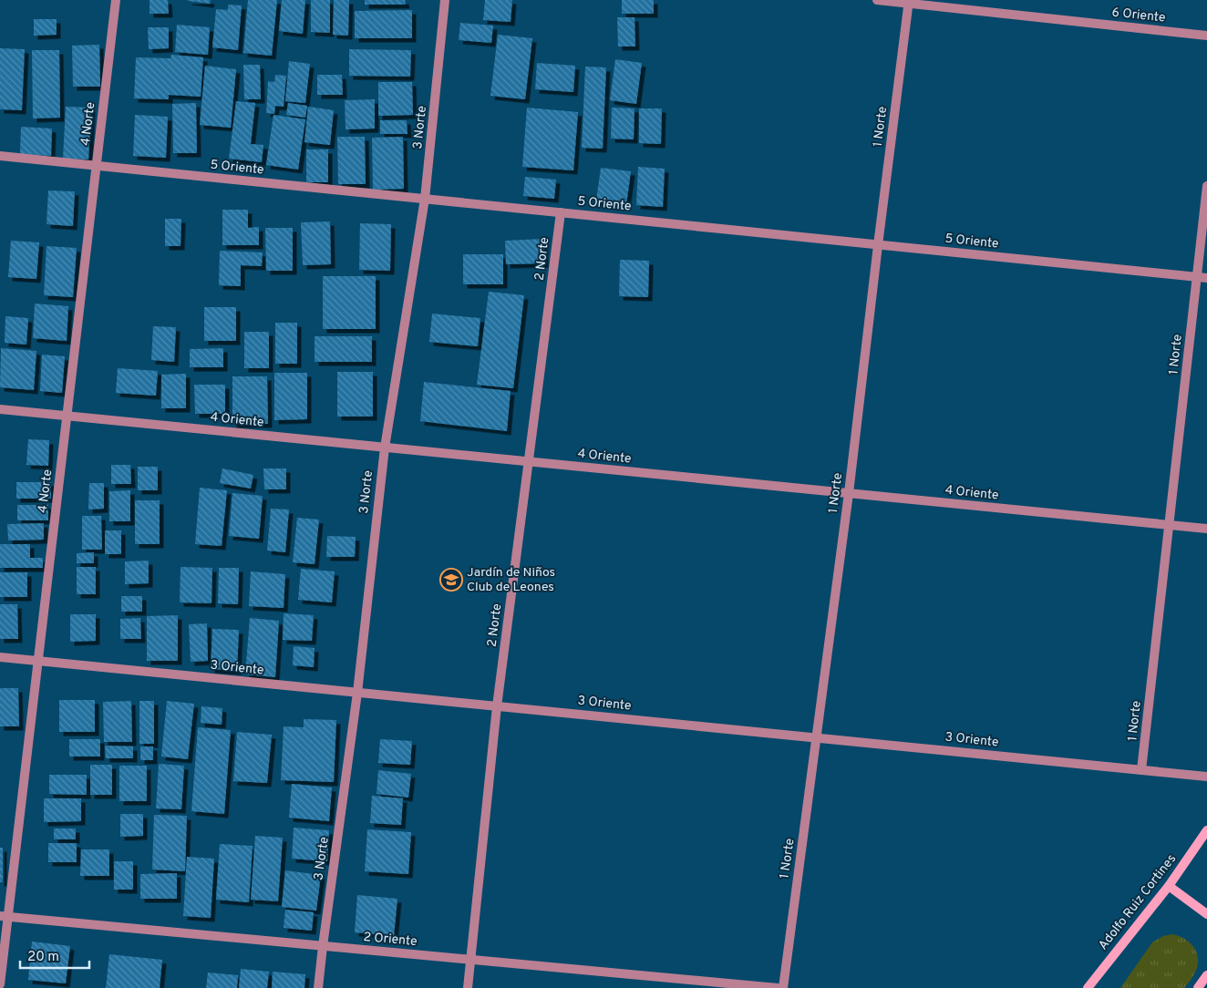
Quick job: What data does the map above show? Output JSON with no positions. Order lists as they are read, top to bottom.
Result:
{
  "streets": {
    "main road": ["Adolfo Ruiz Cortines"],
    "street": [
      "6 Oriente",
      "4 Norte",
      "1 Norte",
      "3 Norte",
      "5 Oriente",
      "2 Norte",
      "4 Oriente",
      "3 Oriente",
      "2 Oriente"
    ]
  },
  "crossings": [
    ["6 Oriente", "1 Norte"],
    ["4 Norte", "5 Oriente"],
    ["4 Norte", "4 Oriente"],
    ["4 Norte", "3 Oriente"],
    ["4 Norte", "2 Oriente"],
    ["1 Norte", "5 Oriente"],
    ["1 Norte", "4 Oriente"],
    ["1 Norte", "3 Oriente"],
    ["3 Norte", "5 Oriente"],
    ["3 Norte", "4 Oriente"],
    ["3 Norte", "3 Oriente"],
    ["3 Norte", "2 Oriente"],
    ["5 Oriente", "2 Norte"],
    ["2 Norte", "4 Oriente"],
    ["2 Norte", "3 Oriente"],
    ["2 Norte", "2 Oriente"]
  ],
  "places": {
    "school or university": ["Jardín de Niños Club de Leones"]
  },
  "scale_bar": "20 m"
}
